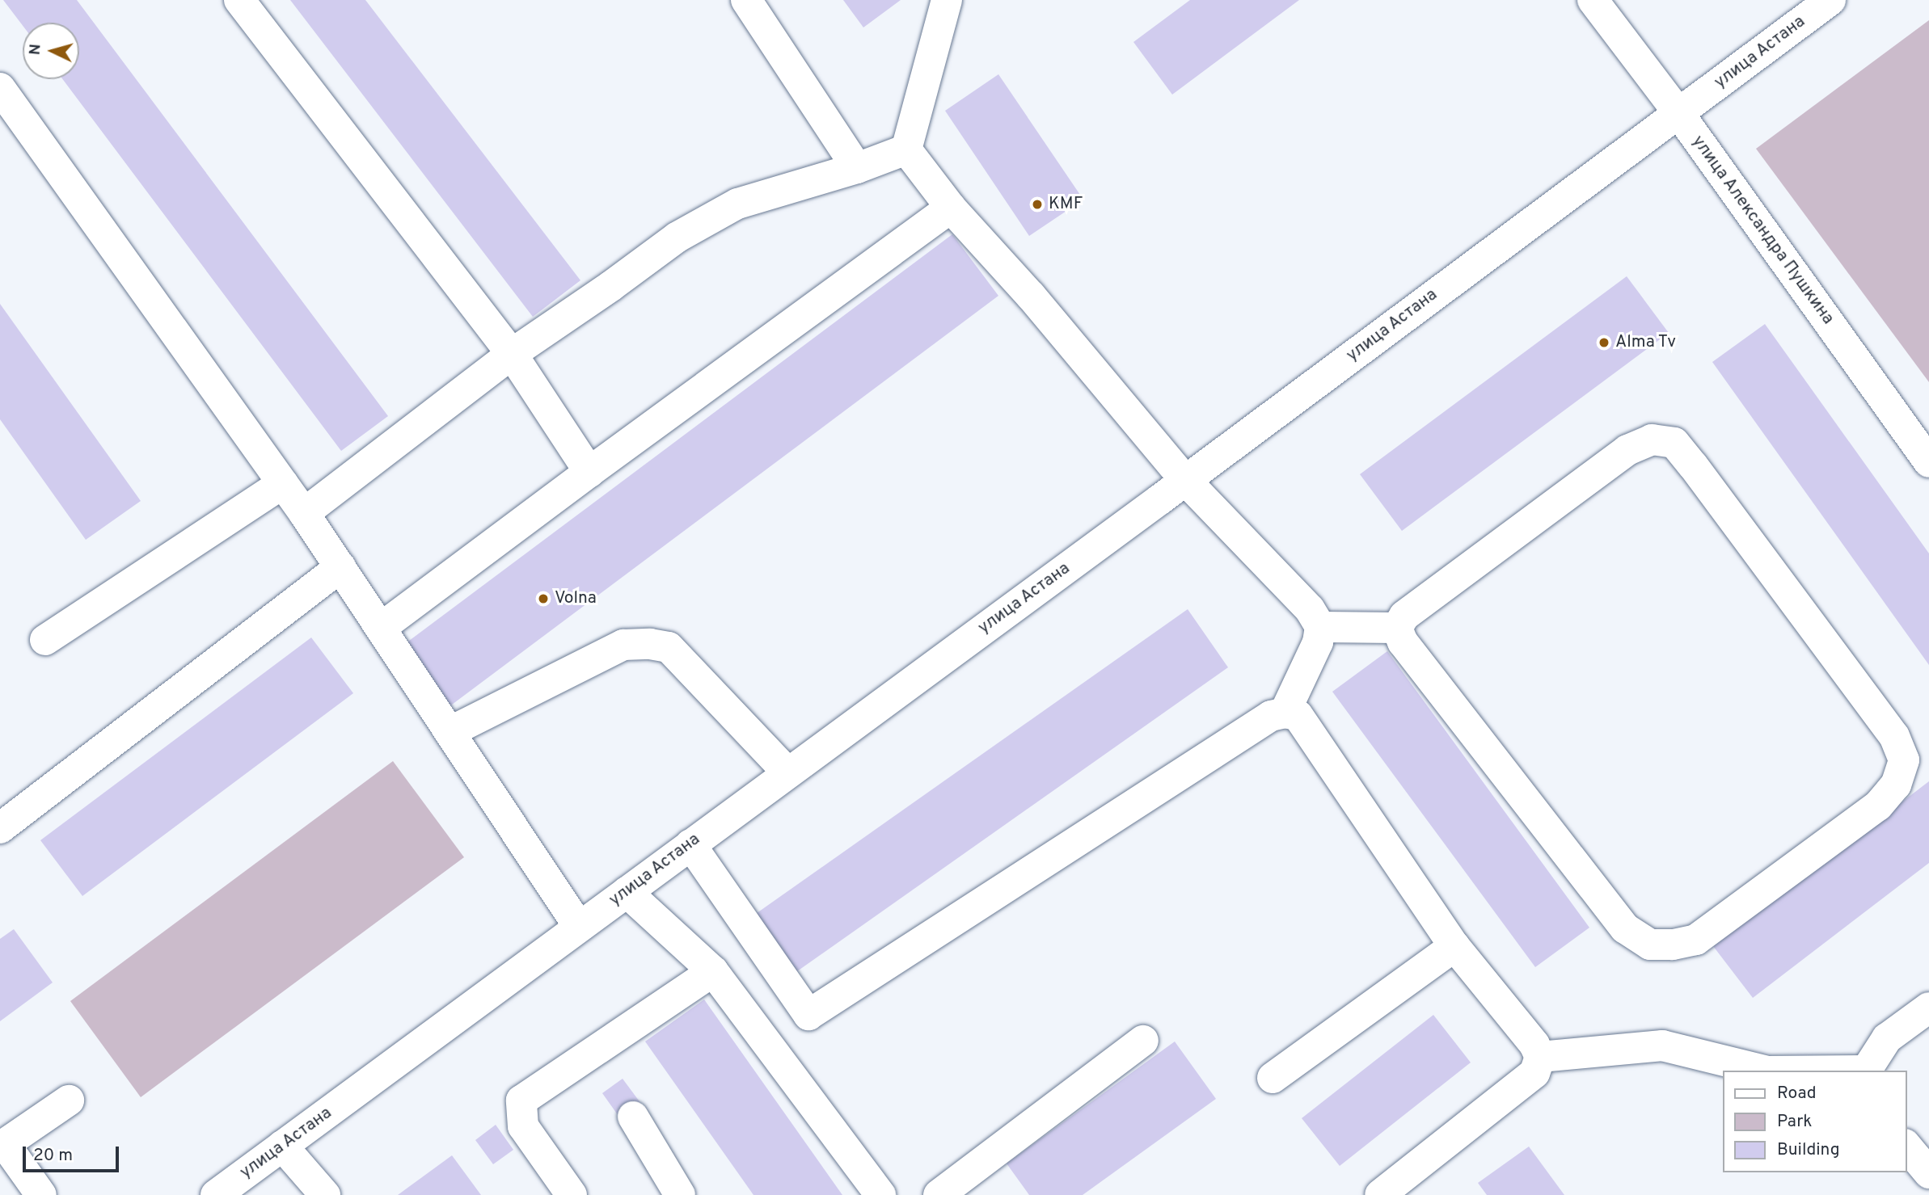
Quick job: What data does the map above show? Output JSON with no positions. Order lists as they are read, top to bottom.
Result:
{
  "streets": {
    "street": ["улица Астана", "улица Александра Пушкина"]
  },
  "crossings": [
    ["улица Астана", "улица Александра Пушкина"]
  ],
  "places": ["KMF", "Alma Tv", "Volna"],
  "legend": ["Road", "Park", "Building"],
  "scale_bar": "20 m",
  "north": "left"
}
